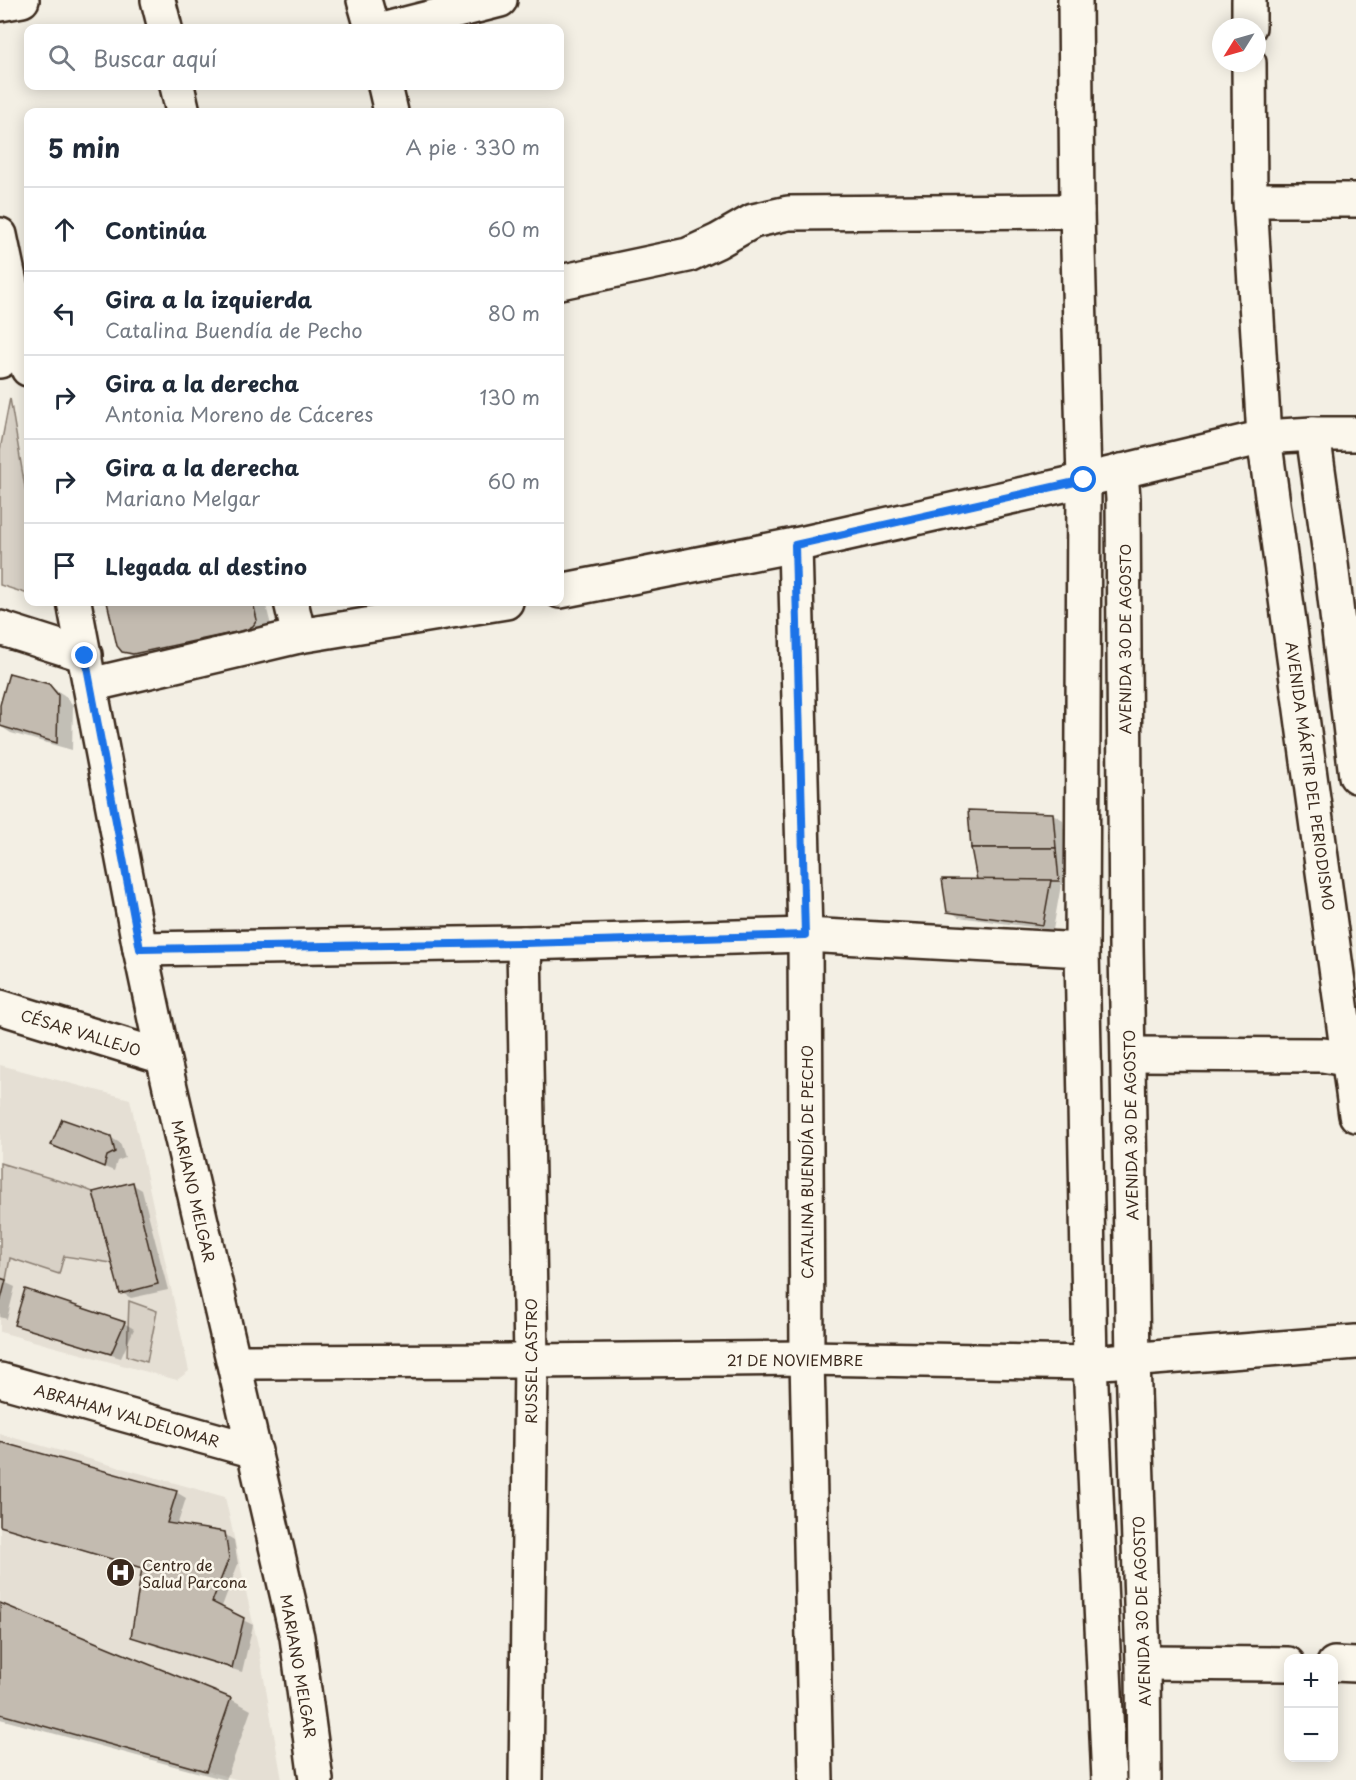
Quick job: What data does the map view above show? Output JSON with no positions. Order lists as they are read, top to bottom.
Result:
{
  "streets": {
    "street": [
      "AVENIDA 30 DE AGOSTO",
      "AVENIDA MÁRTIR DEL PERIODISMO",
      "CÉSAR VALLEJO",
      "CATALINA BUENDÍA DE PECHO",
      "MARIANO MELGAR",
      "21 DE NOVIEMBRE",
      "RUSSEL CASTRO",
      "ABRAHAM VALDELOMAR"
    ]
  },
  "crossings": [
    ["AVENIDA 30 DE AGOSTO", "21 DE NOVIEMBRE"],
    ["CÉSAR VALLEJO", "MARIANO MELGAR"],
    ["CATALINA BUENDÍA DE PECHO", "21 DE NOVIEMBRE"],
    ["MARIANO MELGAR", "21 DE NOVIEMBRE"],
    ["MARIANO MELGAR", "ABRAHAM VALDELOMAR"],
    ["21 DE NOVIEMBRE", "RUSSEL CASTRO"]
  ],
  "places": {
    "hospital": ["Centro de Salud Parcona"]
  },
  "north": "bottom left",
  "page": {
    "search": "Buscar aquí",
    "heading": ["5 min", "A pie · 330 m"],
    "list": [
      ["Continúa", "60 m"],
      ["Gira a la izquierda", "Catalina Buendía de Pecho", "80 m"],
      ["Gira a la derecha", "Antonia Moreno de Cáceres", "130 m"],
      ["Gira a la derecha", "Mariano Melgar", "60 m"],
      "Llegada al destino"
    ],
    "map_buttons": ["+", "−"]
  }
}
